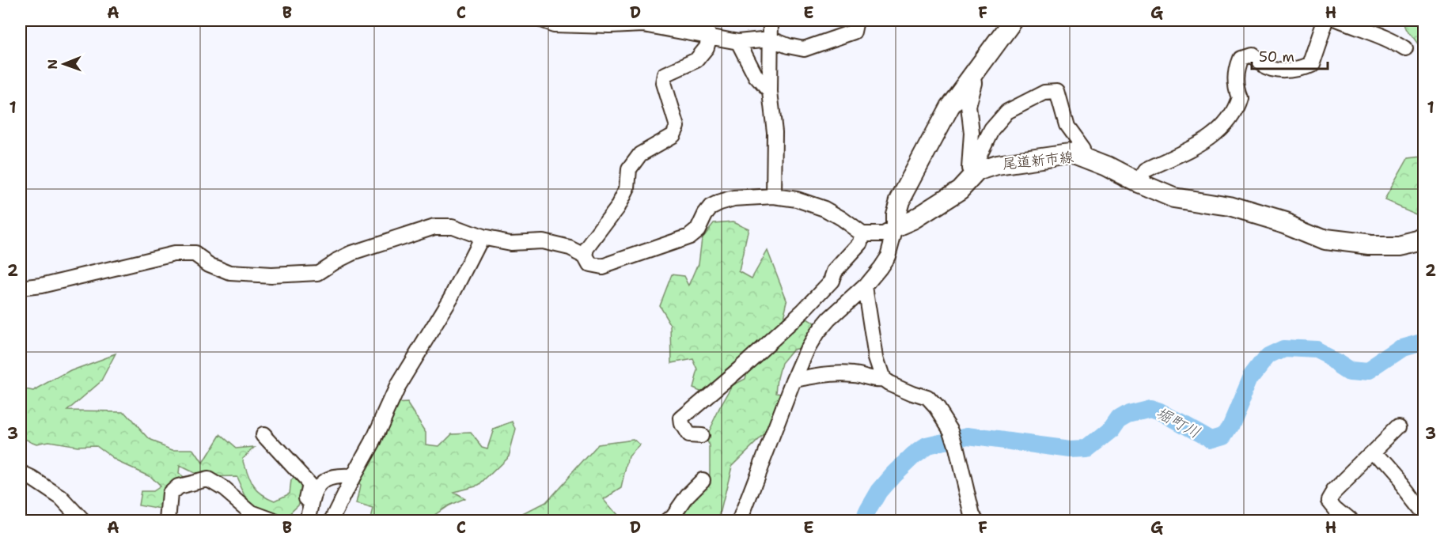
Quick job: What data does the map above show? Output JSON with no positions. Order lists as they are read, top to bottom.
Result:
{
  "streets": {
    "main road": ["尾道新市線"]
  },
  "water": ["堀町川"],
  "scale_bar": "50 m",
  "north": "left",
  "grid": {
    "columns": [
      "A",
      "B",
      "C",
      "D",
      "E",
      "F",
      "G",
      "H"
    ],
    "rows": ["1", "2", "3"]
  }
}
